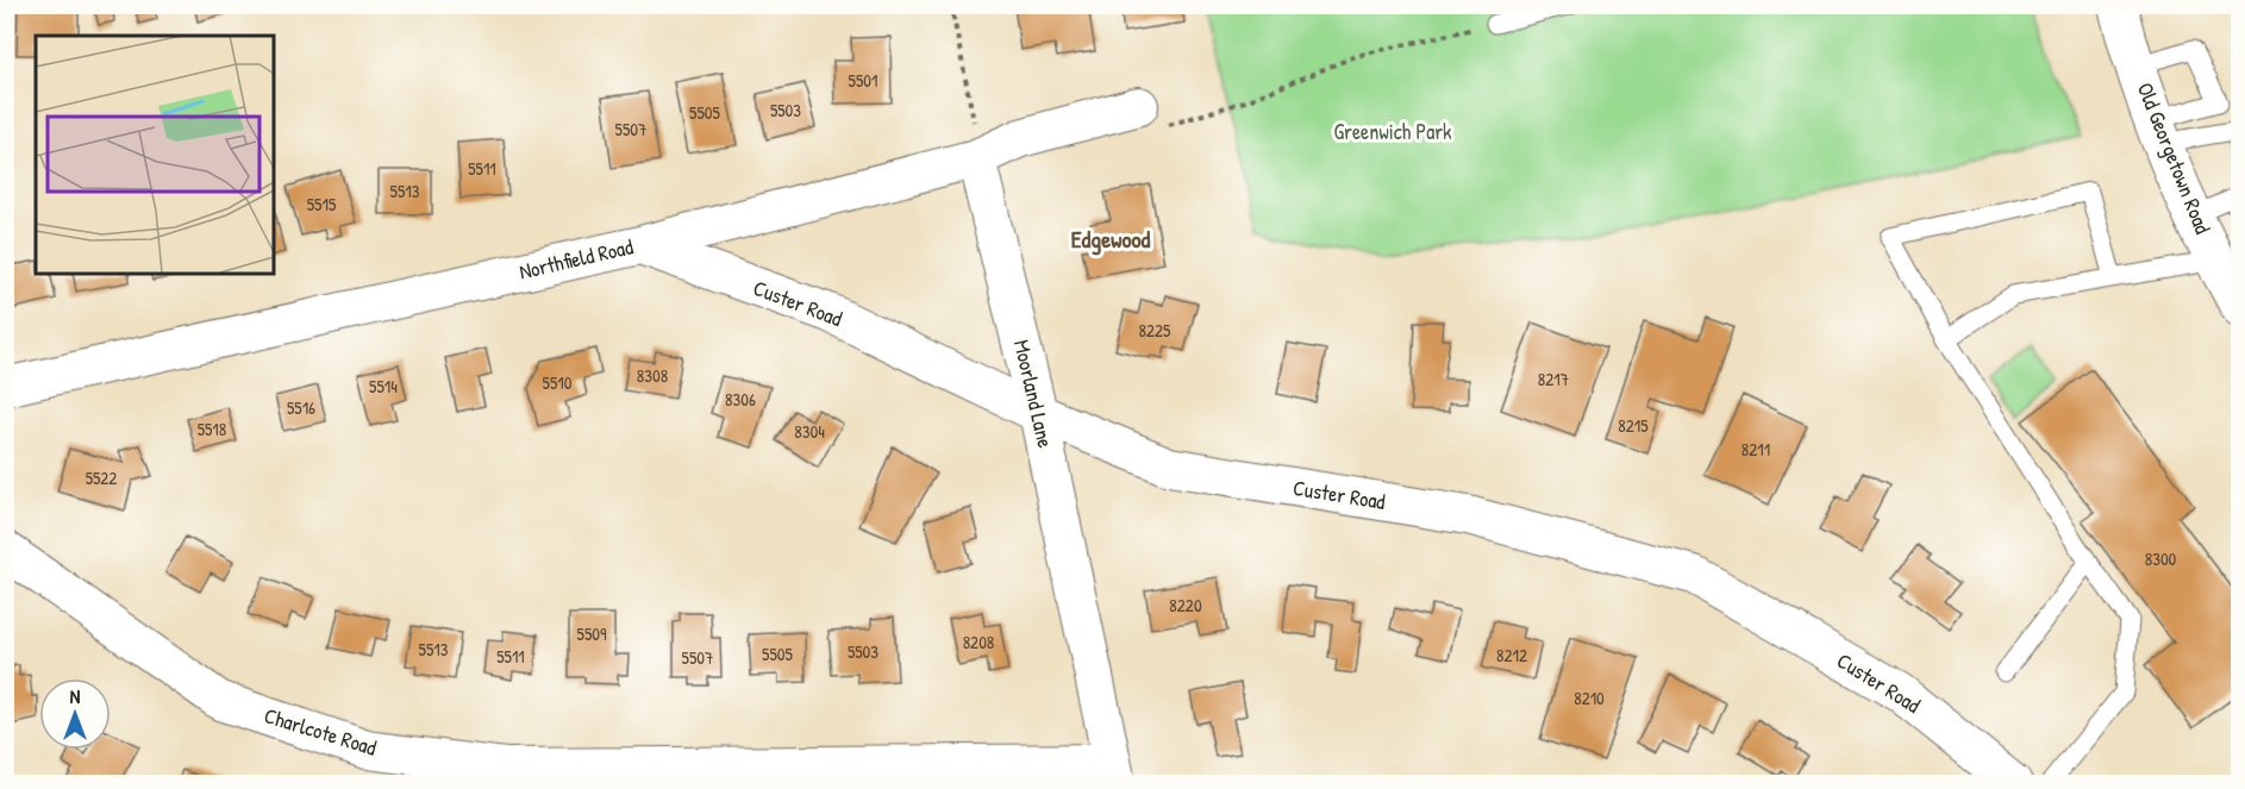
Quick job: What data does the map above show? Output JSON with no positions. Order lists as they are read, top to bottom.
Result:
{
  "streets": {
    "main road": ["Old Georgetown Road"],
    "street": [
      "Northfield Road",
      "Custer Road",
      "Moorland Lane",
      "Charlcote Road"
    ]
  },
  "crossings": [
    ["Northfield Road", "Custer Road"],
    ["Northfield Road", "Moorland Lane"],
    ["Custer Road", "Moorland Lane"],
    ["Moorland Lane", "Charlcote Road"]
  ],
  "districts": ["Edgewood"],
  "parks": ["Greenwich Park"],
  "house_numbers": [
    "5501",
    "5503",
    "5505",
    "5507",
    "5511",
    "5513",
    "5515",
    "8225",
    "8308",
    "8217",
    "5510",
    "5514",
    "8306",
    "5516",
    "8215",
    "5518",
    "8304",
    "8211",
    "5522",
    "8300",
    "8220",
    "5509",
    "8208",
    "5513",
    "5503",
    "5505",
    "8212",
    "5511",
    "5507",
    "8210"
  ],
  "north": "top"
}
